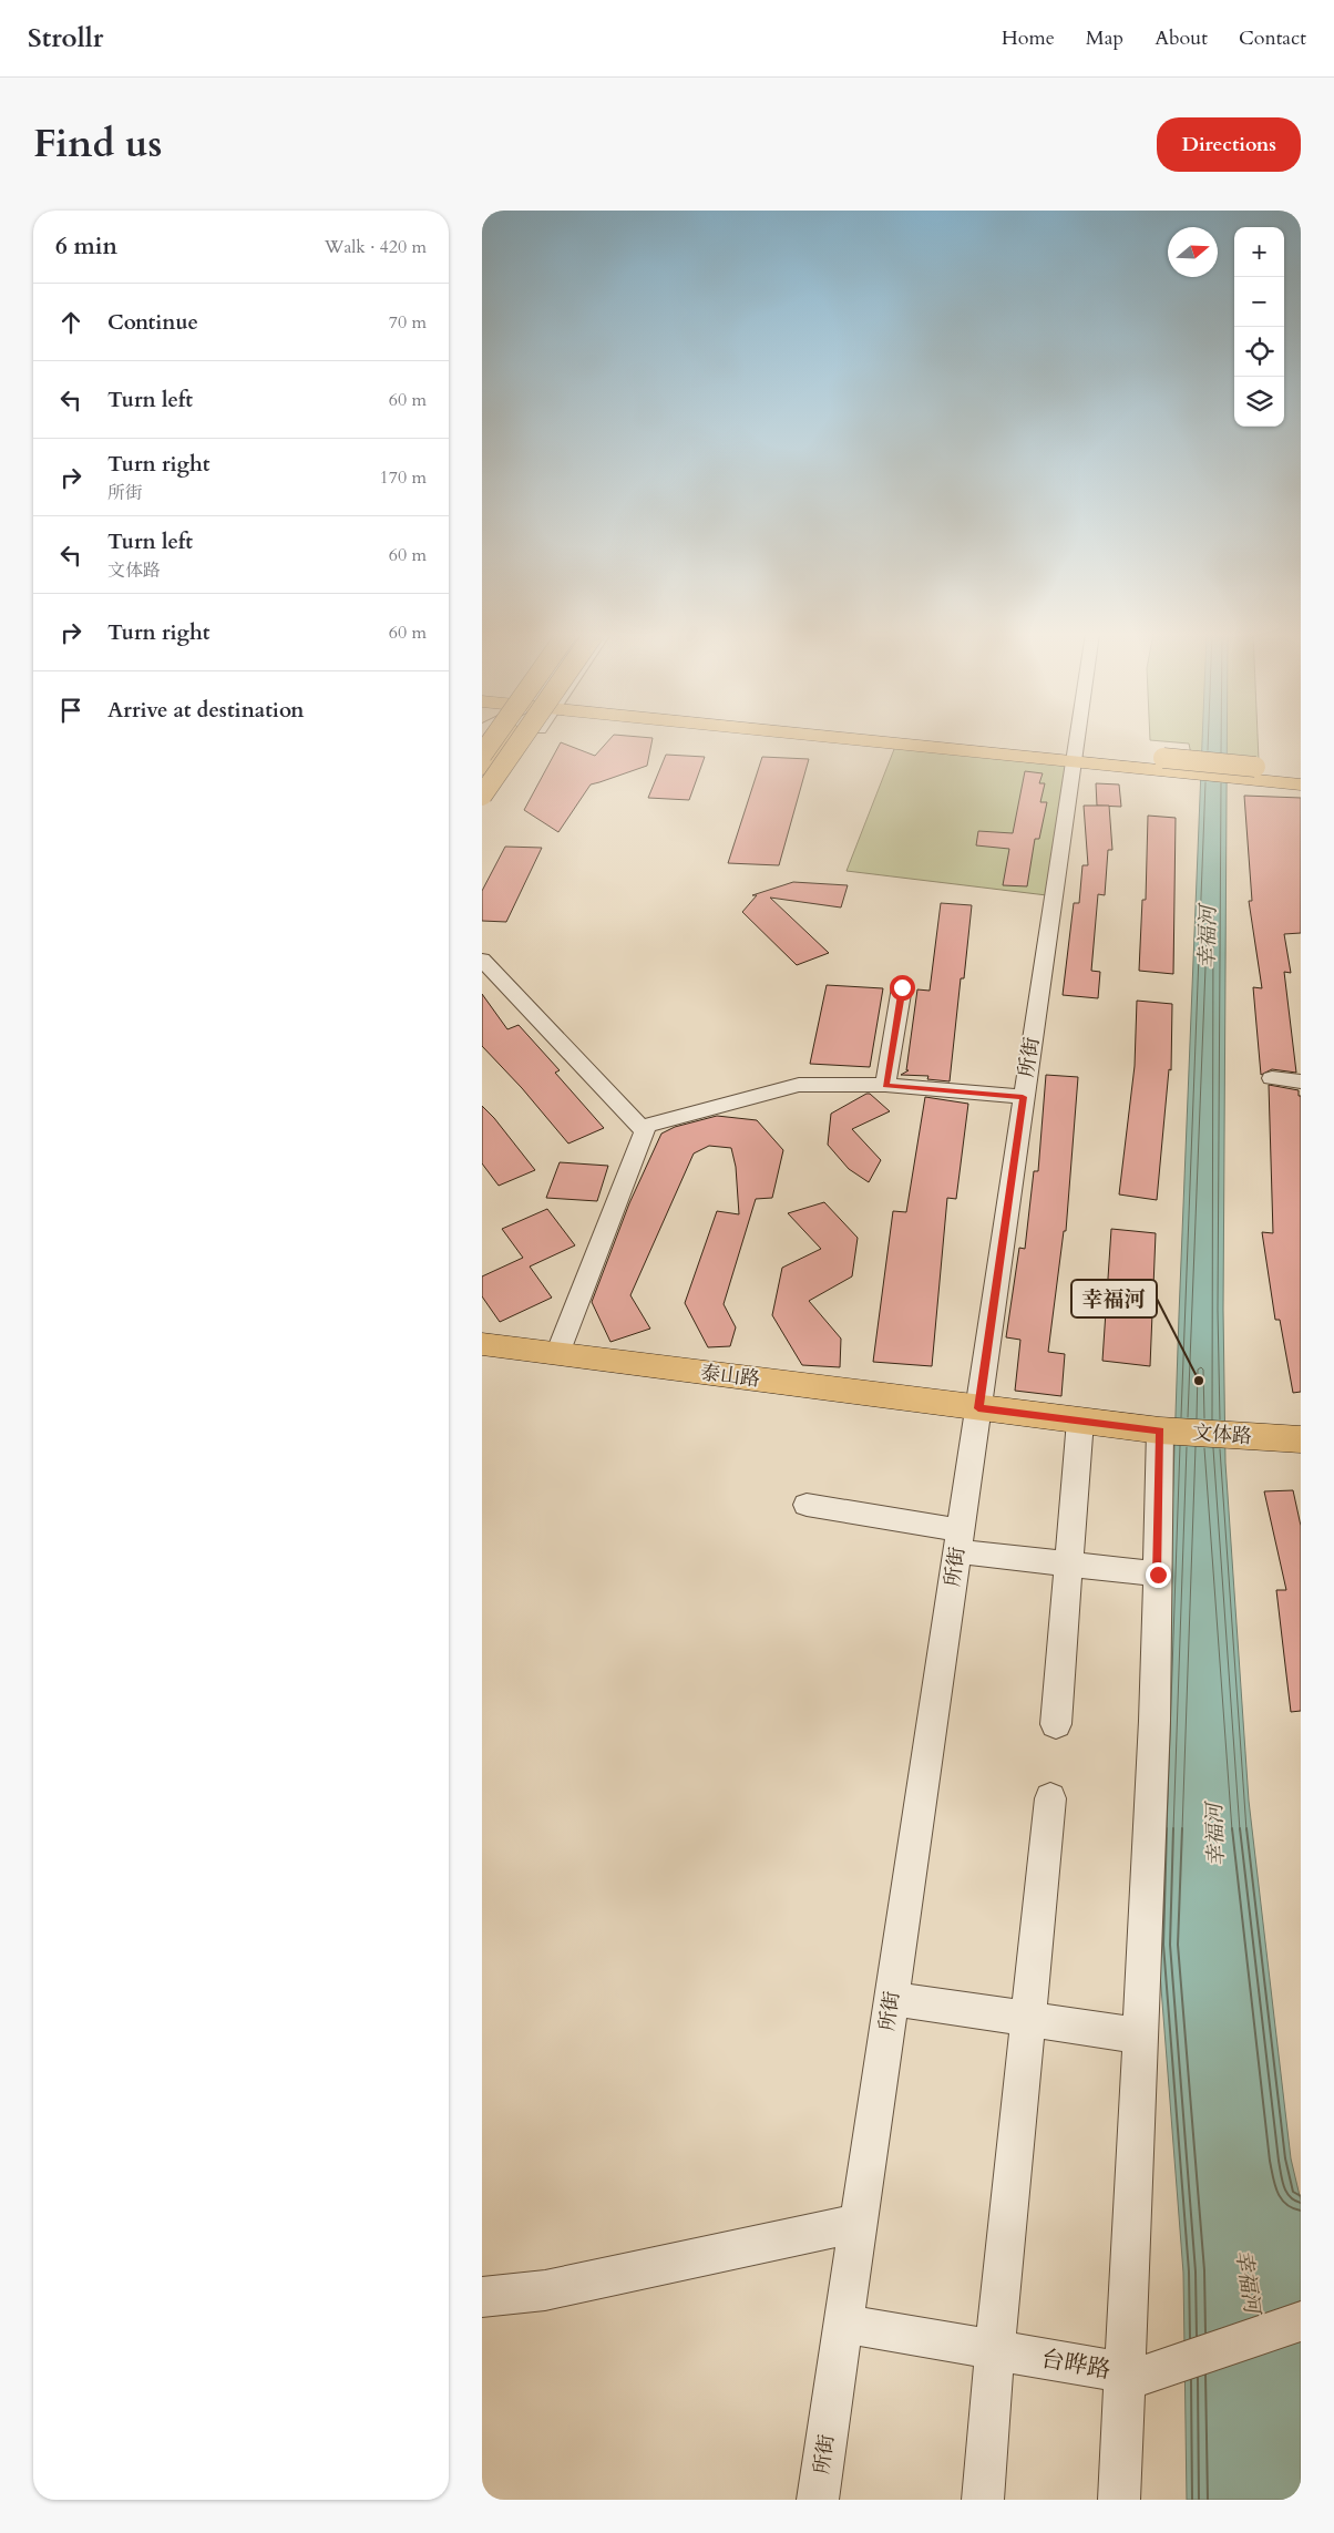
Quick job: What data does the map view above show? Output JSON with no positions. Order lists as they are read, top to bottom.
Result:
{
  "streets": {
    "main road": ["泰山路", "文体路"],
    "street": ["所街", "台晔路"]
  },
  "crossings": [
    ["所街", "泰山路"],
    ["所街", "文体路"],
    ["所街", "台晔路"],
    ["泰山路", "文体路"]
  ],
  "water": ["幸福河"],
  "places": ["幸福河"],
  "north": "right",
  "page": {
    "header": "Strollr",
    "nav": [
      "Home",
      "Map",
      "About",
      "Contact"
    ],
    "title": "Find us",
    "buttons": "Directions",
    "heading": ["6 min", "Walk · 420 m"],
    "map_buttons": ["+", "−"],
    "list": [
      ["Continue", "70 m"],
      ["Turn left", "60 m"],
      ["Turn right", "所街", "170 m"],
      ["Turn left", "文体路", "60 m"],
      ["Turn right", "60 m"],
      "Arrive at destination"
    ]
  }
}
